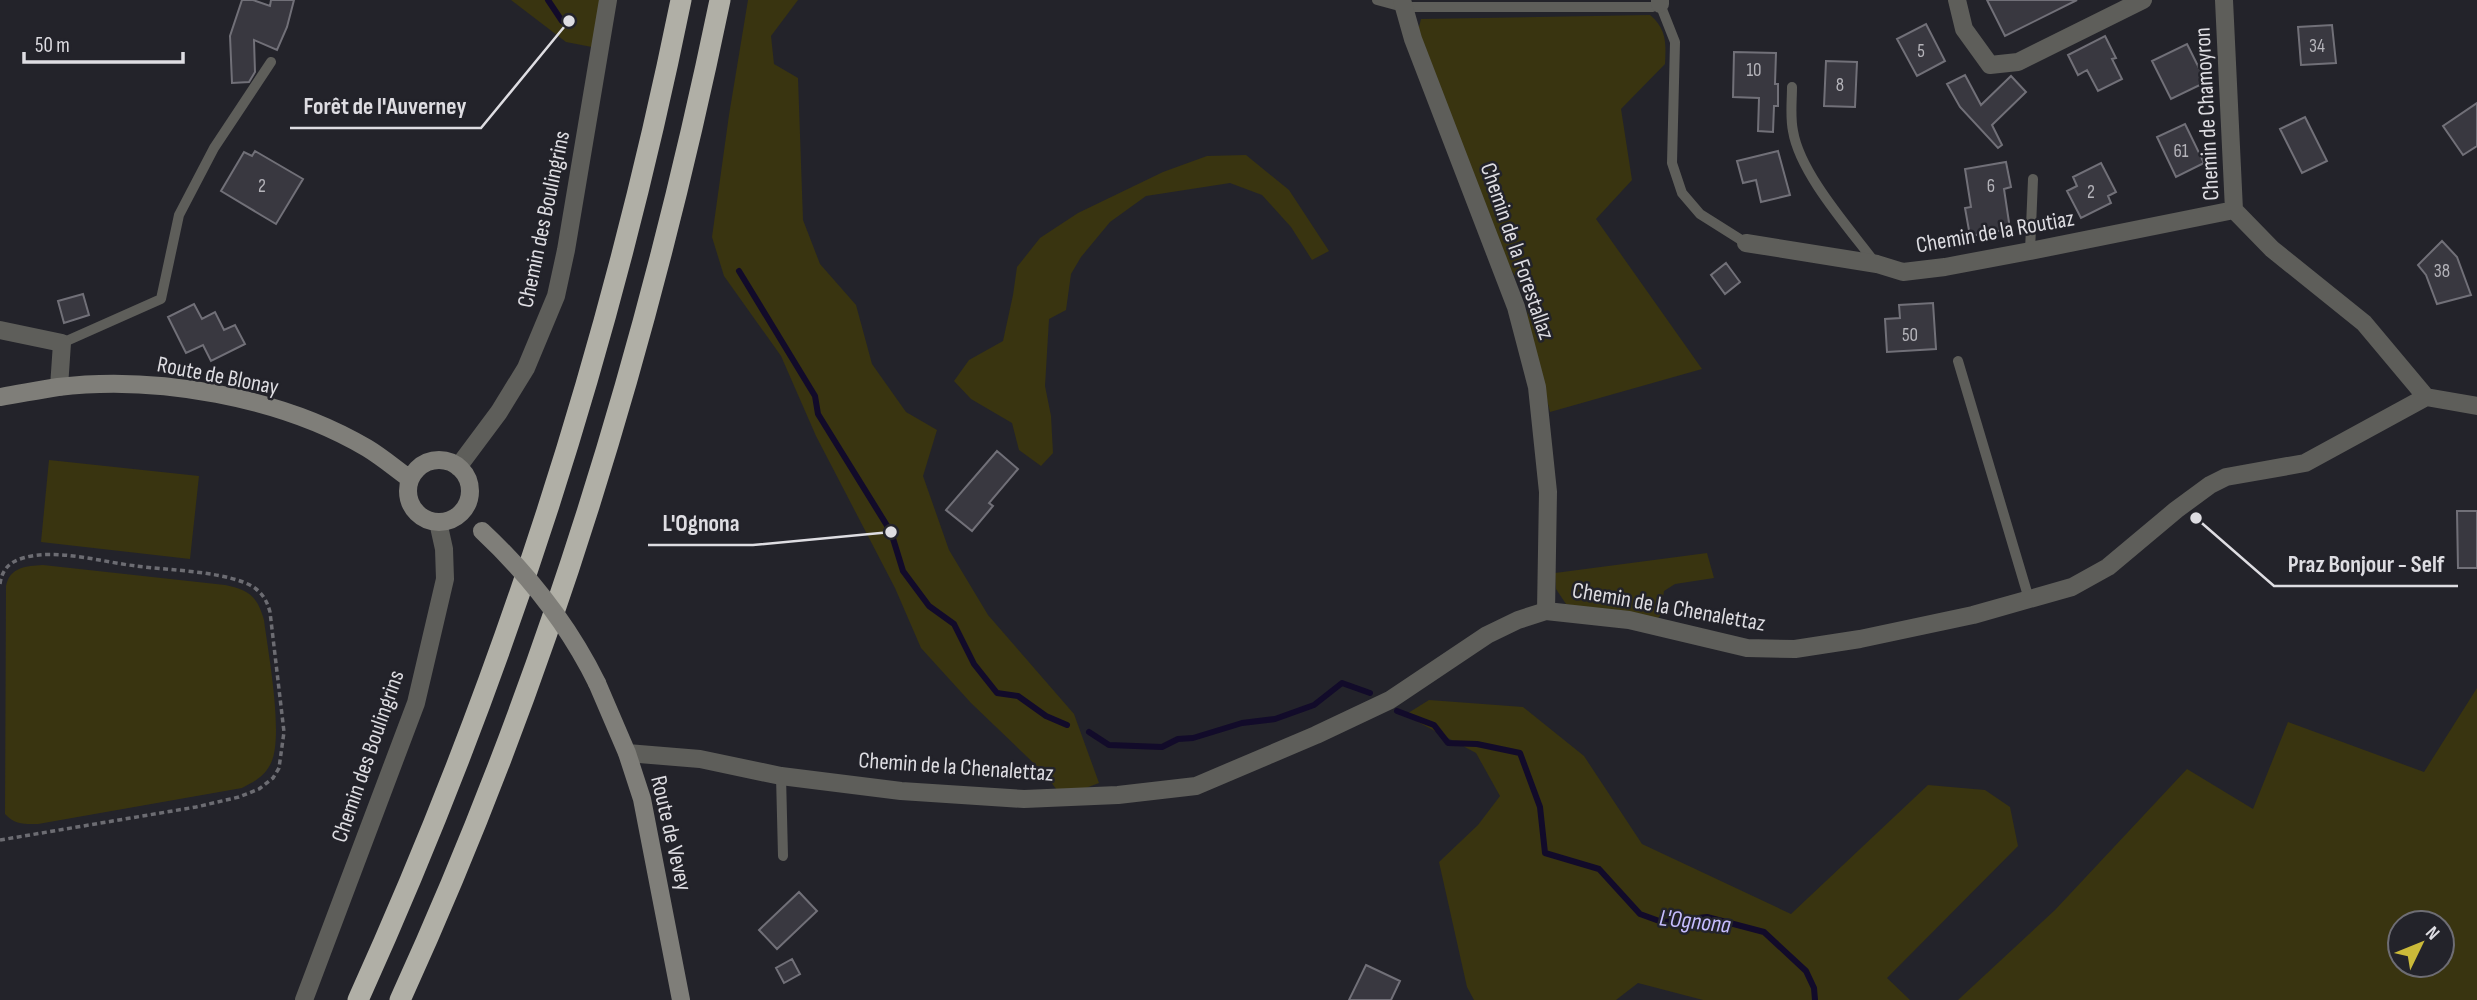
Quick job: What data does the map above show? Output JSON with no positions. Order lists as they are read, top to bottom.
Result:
{
  "streets": {
    "street": [
      "Chemin de Chamoyron",
      "Chemin des Boulingrins",
      "Chemin de la Routiaz",
      "Chemin de la Forestallaz",
      "Route de Blonay",
      "Chemin de la Chenalettaz",
      "Route de Vevey"
    ]
  },
  "crossings": [
    ["Chemin de Chamoyron", "Chemin de la Routiaz"],
    ["Chemin de Chamoyron", "Chemin de la Chenalettaz"],
    ["Chemin des Boulingrins", "Route de Blonay"],
    ["Chemin des Boulingrins", "Route de Vevey"],
    ["Chemin de la Routiaz", "Chemin de la Forestallaz"],
    ["Chemin de la Forestallaz", "Chemin de la Chenalettaz"],
    ["Route de Blonay", "Route de Vevey"],
    ["Chemin de la Chenalettaz", "Route de Vevey"]
  ],
  "water": ["L'Ognona"],
  "places": ["Forêt de l'Auverney", "Praz Bonjour - Self", "L'Ognona"],
  "house_numbers": [
    "34",
    "5",
    "10",
    "8",
    "61",
    "2",
    "6",
    "2",
    "38",
    "50"
  ],
  "scale_bar": "50 m",
  "north": "top right"
}
